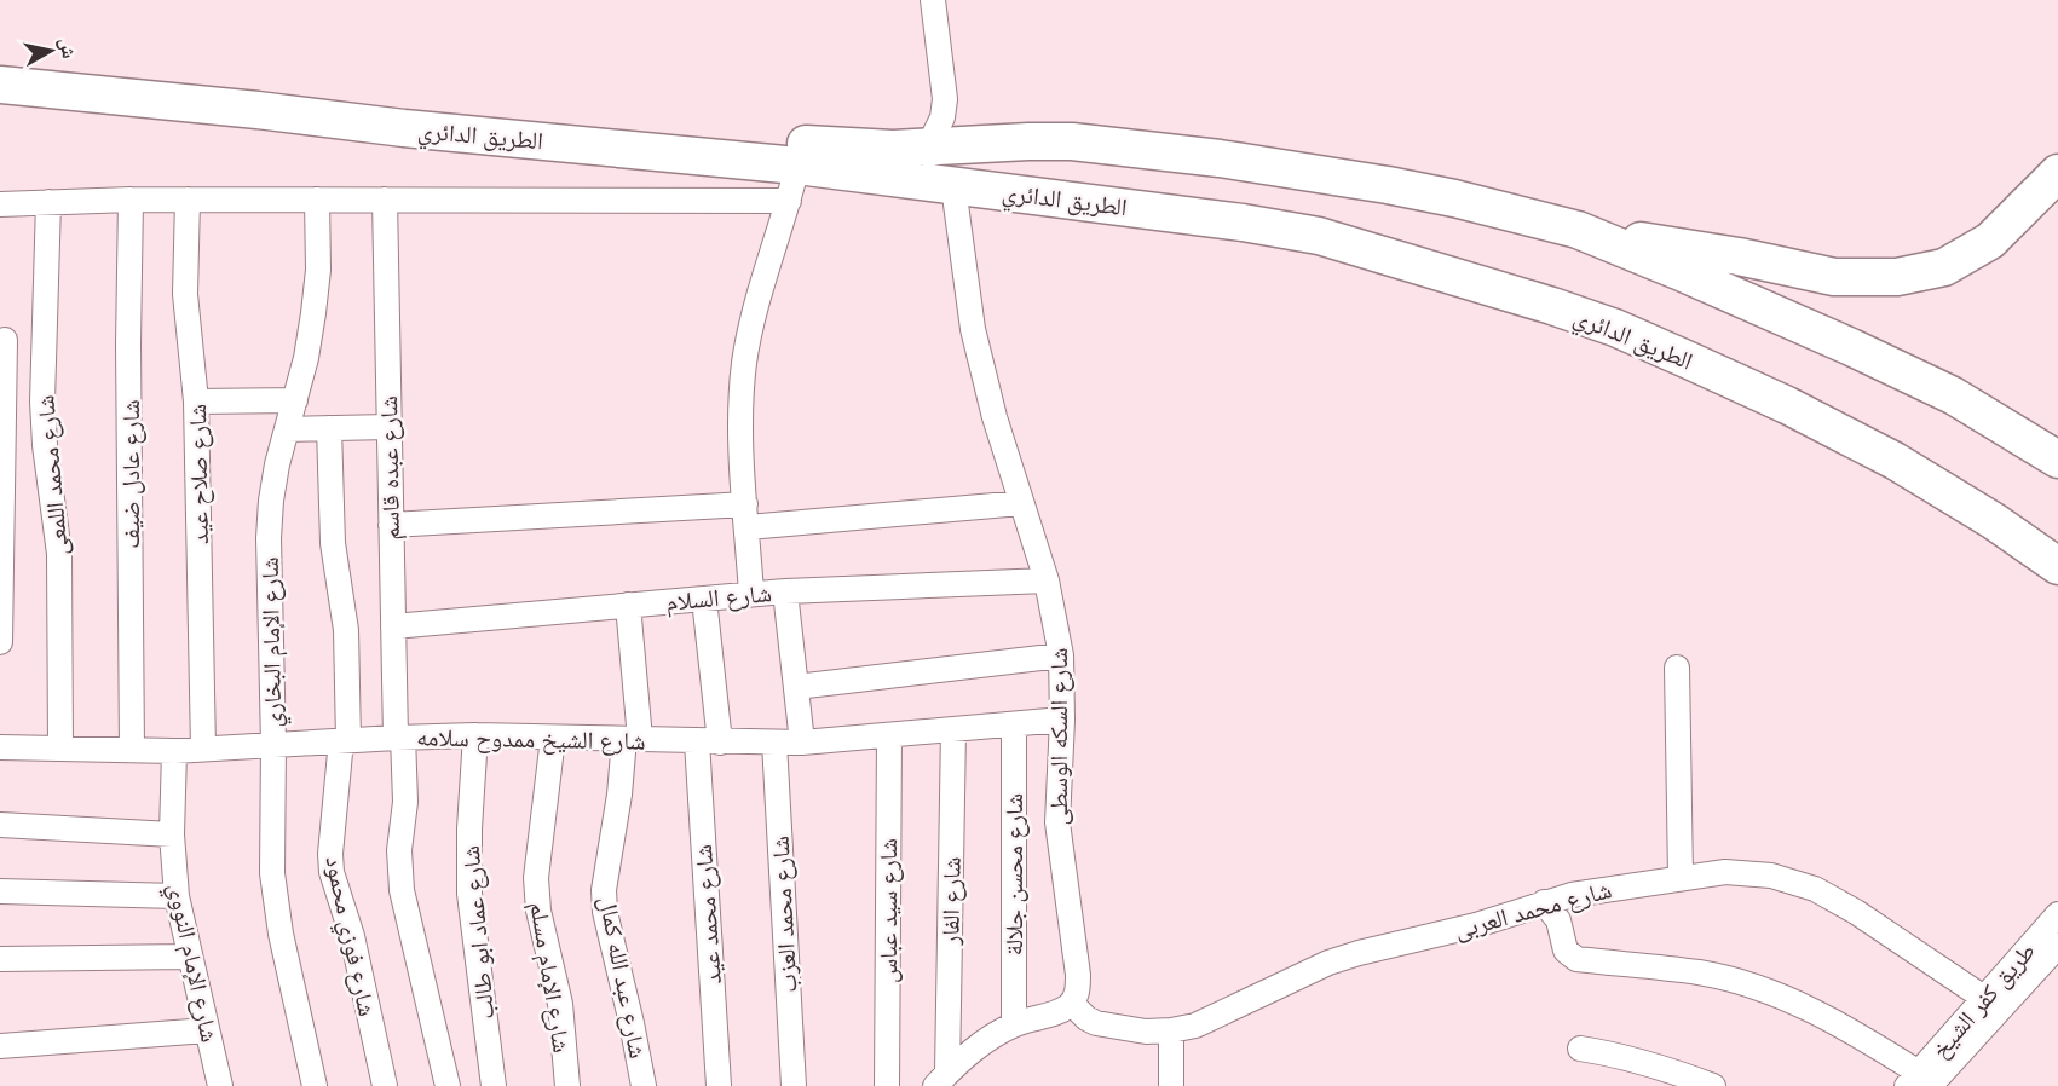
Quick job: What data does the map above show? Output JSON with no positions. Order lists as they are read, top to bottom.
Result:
{
  "streets": {
    "highway": ["الطريق الدائري"],
    "street": [
      "شارع عبده قاسم",
      "شارع عادل ضيف",
      "شارع صلاح عيد",
      "شارع محمد اللمعى",
      "شارع السلام",
      "شارع الإمام البخاري",
      "شارع السكه الوسطى",
      "شارع الشيخ ممدوح سلامه",
      "شارع محسن جلالة",
      "شارع الفار",
      "شارع محمد العربى",
      "شارع سيد عباس",
      "شارع محمد عيد",
      "شارع محمد العزب",
      "شارع عماد ابو طالب",
      "شارع فوزي محمود",
      "شارع الإمام النووي",
      "شارع الإمام مسلم",
      "شارع عبد الله كمال",
      "طريق كفر الشيخ"
    ]
  },
  "crossings": [
    ["الطريق الدائري", "شارع السكه الوسطى"],
    ["شارع عبده قاسم", "شارع السلام"],
    ["شارع عبده قاسم", "شارع الشيخ ممدوح سلامه"],
    ["شارع عادل ضيف", "شارع الشيخ ممدوح سلامه"],
    ["شارع صلاح عيد", "شارع الشيخ ممدوح سلامه"],
    ["شارع محمد اللمعى", "شارع الشيخ ممدوح سلامه"],
    ["شارع السلام", "شارع السكه الوسطى"],
    ["شارع السلام", "شارع محمد عيد"],
    ["شارع السلام", "شارع عبد الله كمال"],
    ["شارع الإمام البخاري", "شارع الشيخ ممدوح سلامه"],
    ["شارع السكه الوسطى", "شارع الشيخ ممدوح سلامه"],
    ["شارع السكه الوسطى", "شارع محمد العربى"],
    ["شارع الشيخ ممدوح سلامه", "شارع محسن جلالة"],
    ["شارع الشيخ ممدوح سلامه", "شارع الفار"],
    ["شارع الشيخ ممدوح سلامه", "شارع سيد عباس"],
    ["شارع الشيخ ممدوح سلامه", "شارع محمد عيد"],
    ["شارع الشيخ ممدوح سلامه", "شارع محمد العزب"],
    ["شارع الشيخ ممدوح سلامه", "شارع عماد ابو طالب"],
    ["شارع الشيخ ممدوح سلامه", "شارع فوزي محمود"],
    ["شارع الشيخ ممدوح سلامه", "شارع الإمام النووي"],
    ["شارع الشيخ ممدوح سلامه", "شارع الإمام مسلم"],
    ["شارع الشيخ ممدوح سلامه", "شارع عبد الله كمال"],
    ["شارع محمد العربى", "طريق كفر الشيخ"]
  ],
  "north": "right"
}
